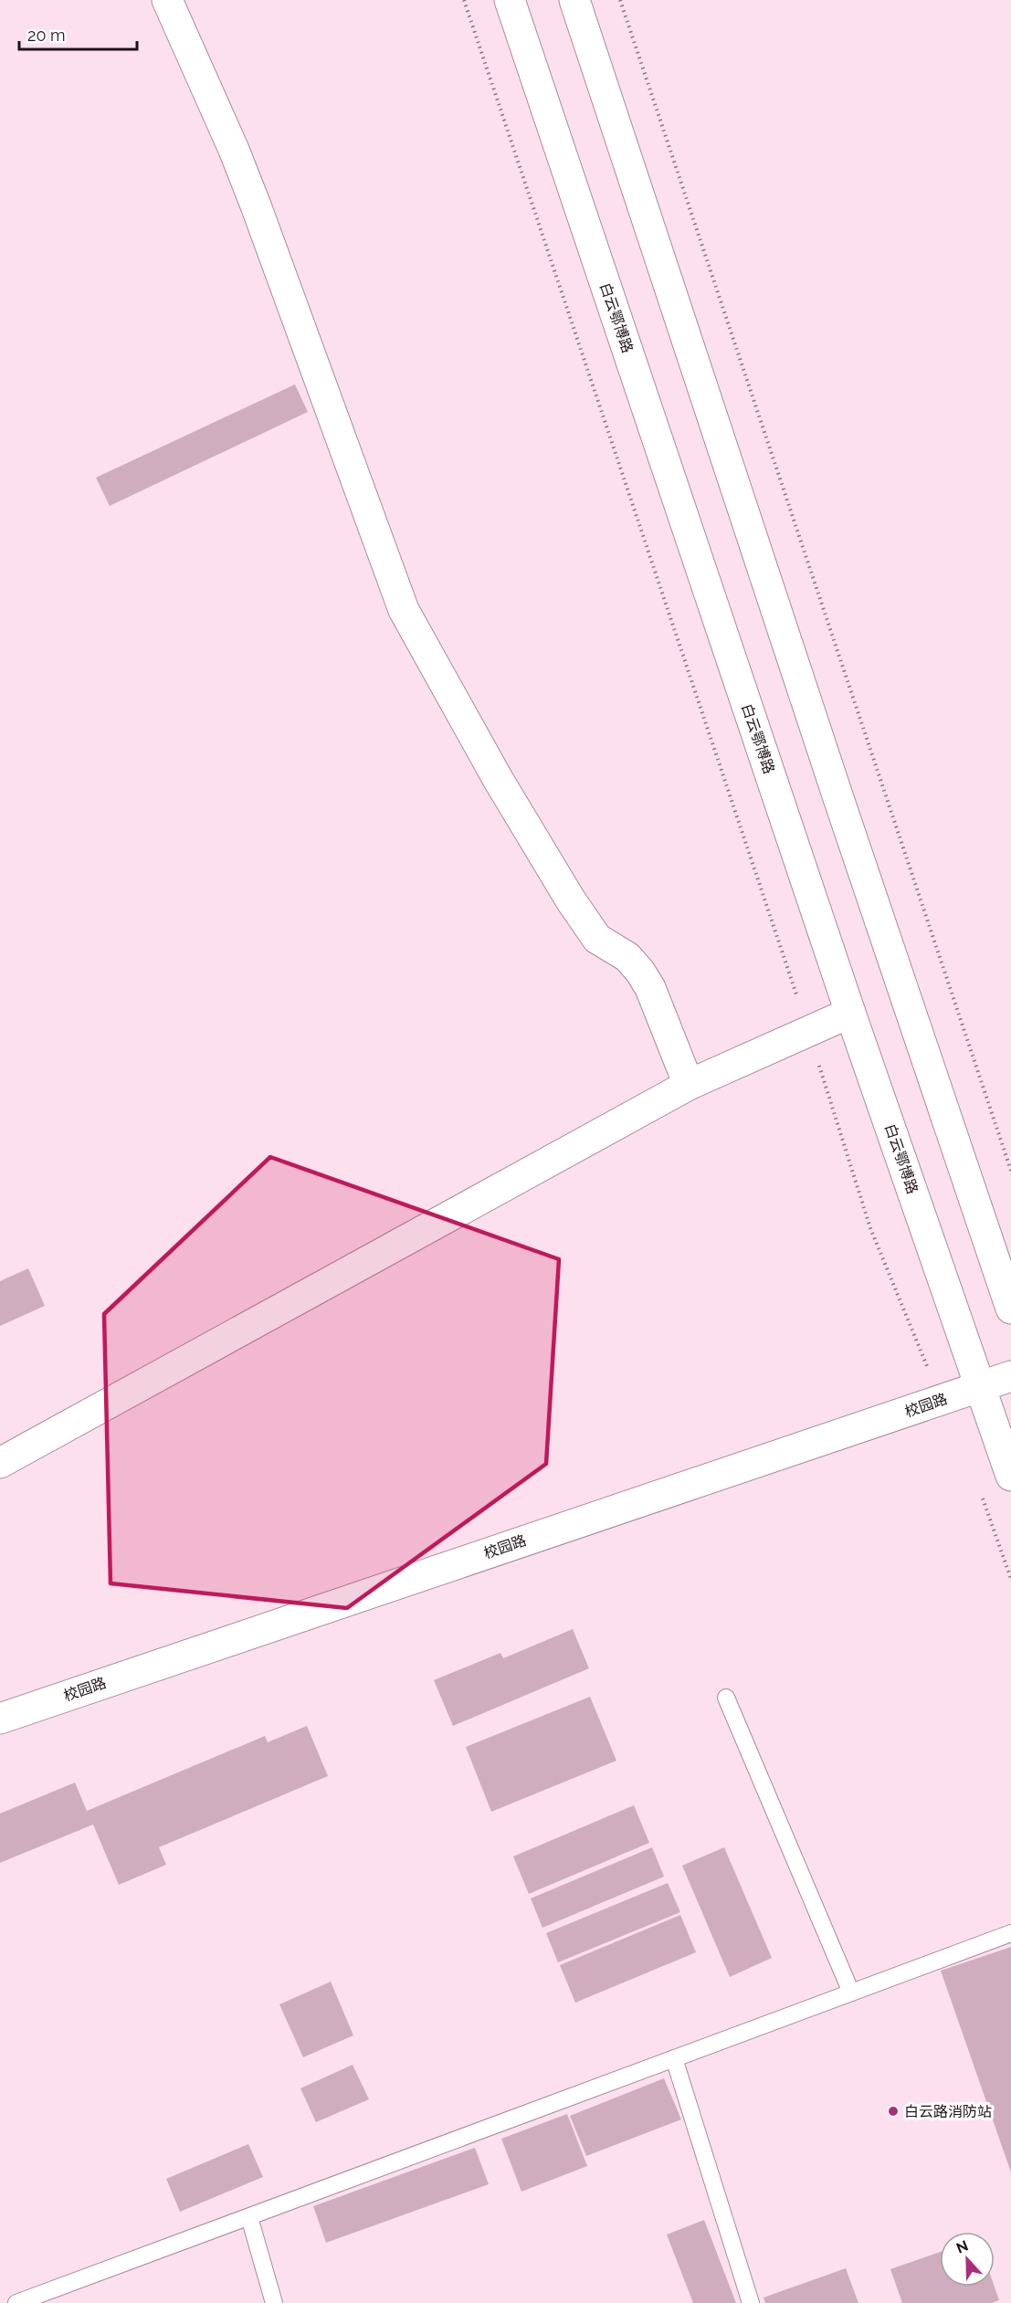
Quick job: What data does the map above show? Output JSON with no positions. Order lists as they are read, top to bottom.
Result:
{
  "streets": {
    "street": ["白云鄂博路", "校园路"]
  },
  "crossings": [
    ["白云鄂博路", "校园路"]
  ],
  "places": ["白云路消防站"],
  "scale_bar": "20 m",
  "north": "top"
}
